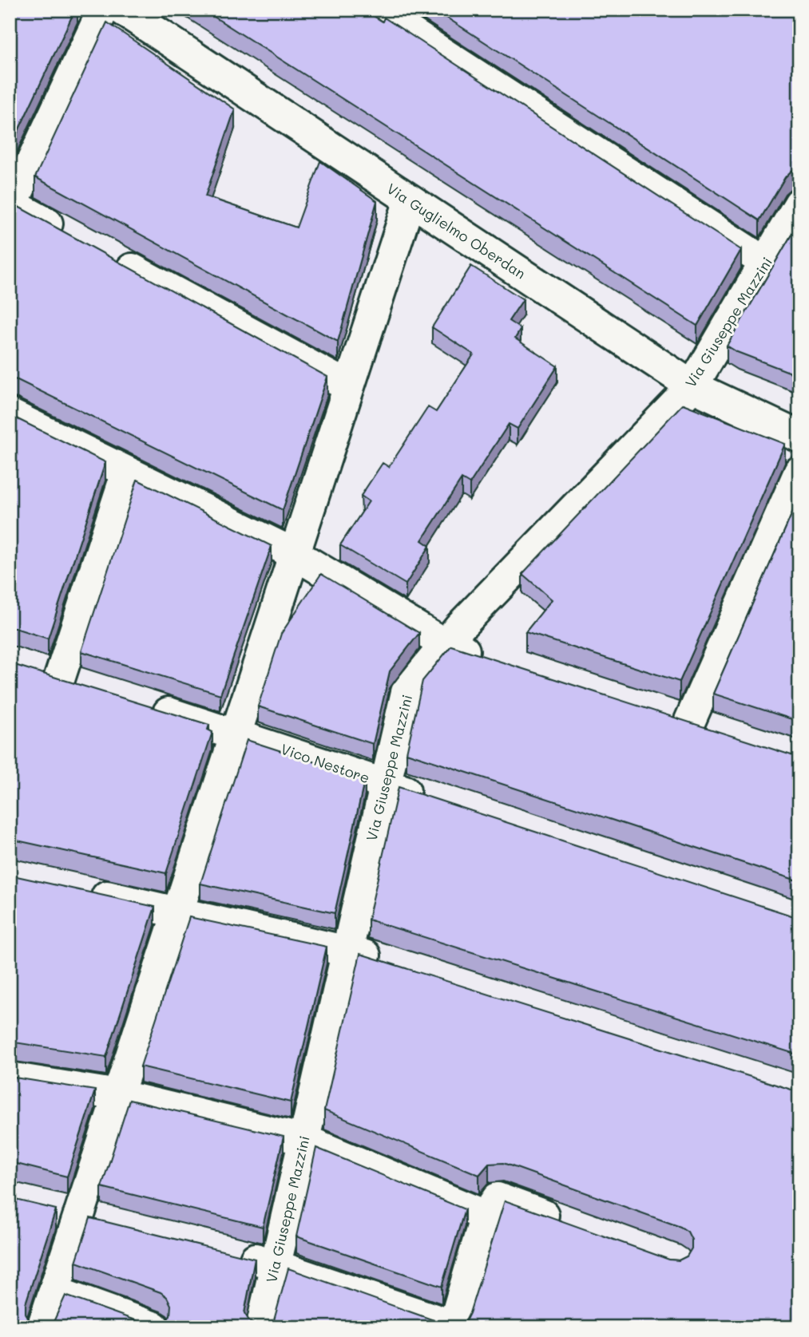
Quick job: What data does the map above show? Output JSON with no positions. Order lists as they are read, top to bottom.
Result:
{
  "streets": {
    "street": ["Via Guglielmo Oberdan", "Via Giuseppe Mazzini", "Vico Nestore"]
  },
  "crossings": [
    ["Via Guglielmo Oberdan", "Via Giuseppe Mazzini"],
    ["Via Giuseppe Mazzini", "Vico Nestore"]
  ]
}
